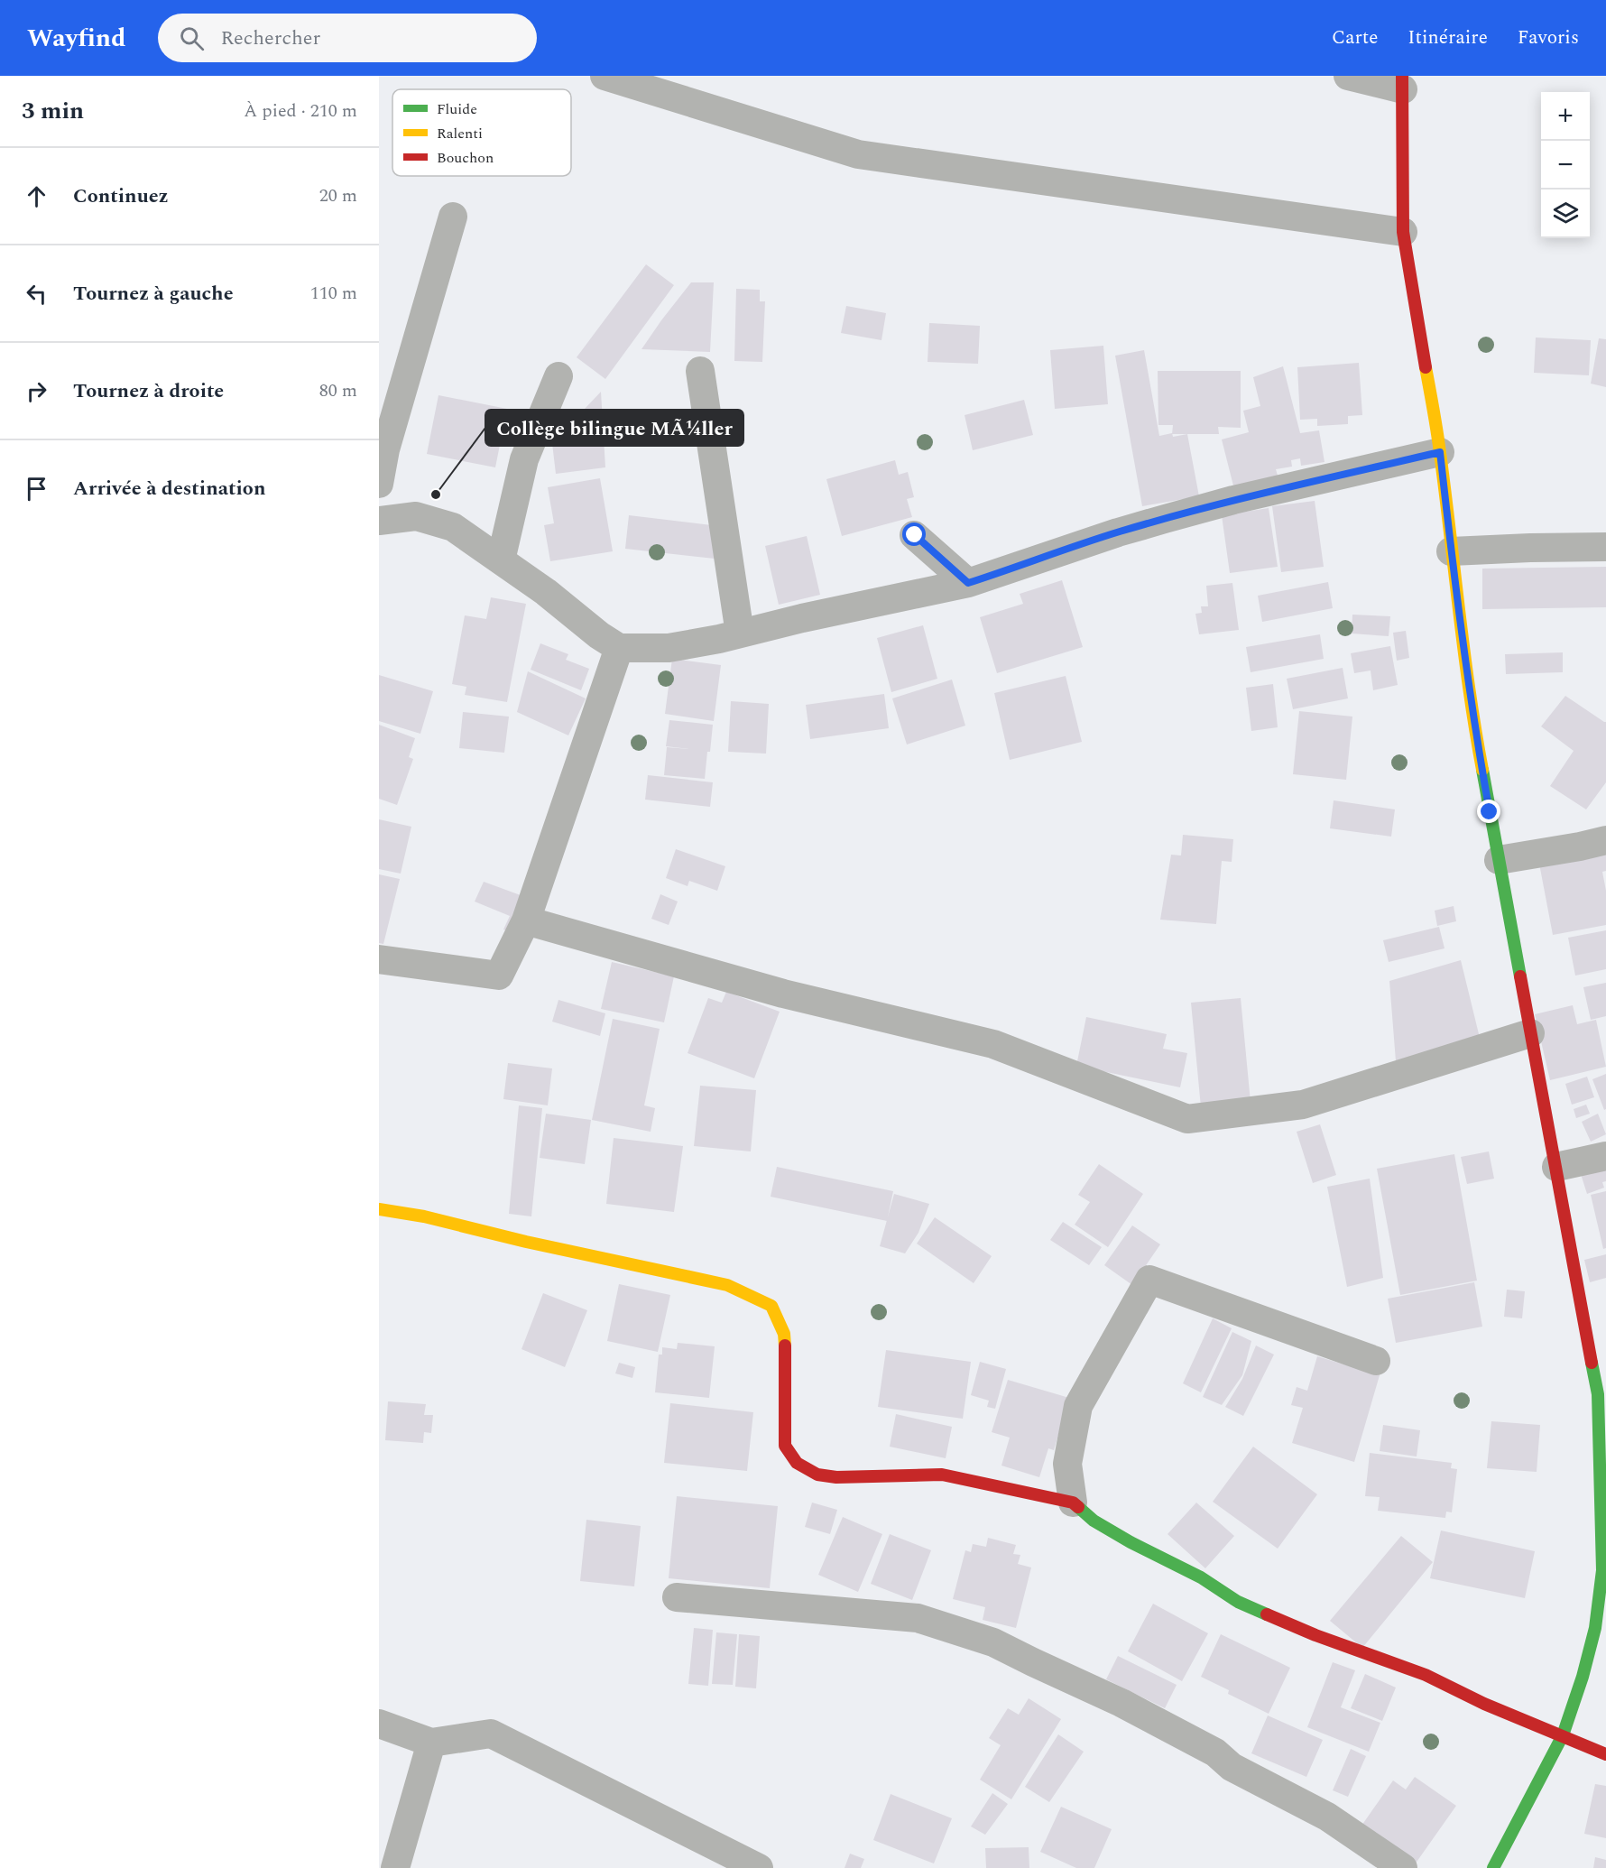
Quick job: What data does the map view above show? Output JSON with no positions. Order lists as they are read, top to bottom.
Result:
{
  "places": ["Collège bilingue MÃ¼ller"],
  "legend": ["Fluide", "Ralenti", "Bouchon"],
  "page": {
    "header": "Wayfind",
    "search": "Rechercher",
    "nav": ["Carte", "Itinéraire", "Favoris"],
    "heading": ["3 min", "À pied · 210 m"],
    "map_buttons": ["+", "−"],
    "list": [
      ["Continuez", "20 m"],
      ["Tournez à gauche", "110 m"],
      ["Tournez à droite", "80 m"],
      "Arrivée à destination"
    ]
  }
}
